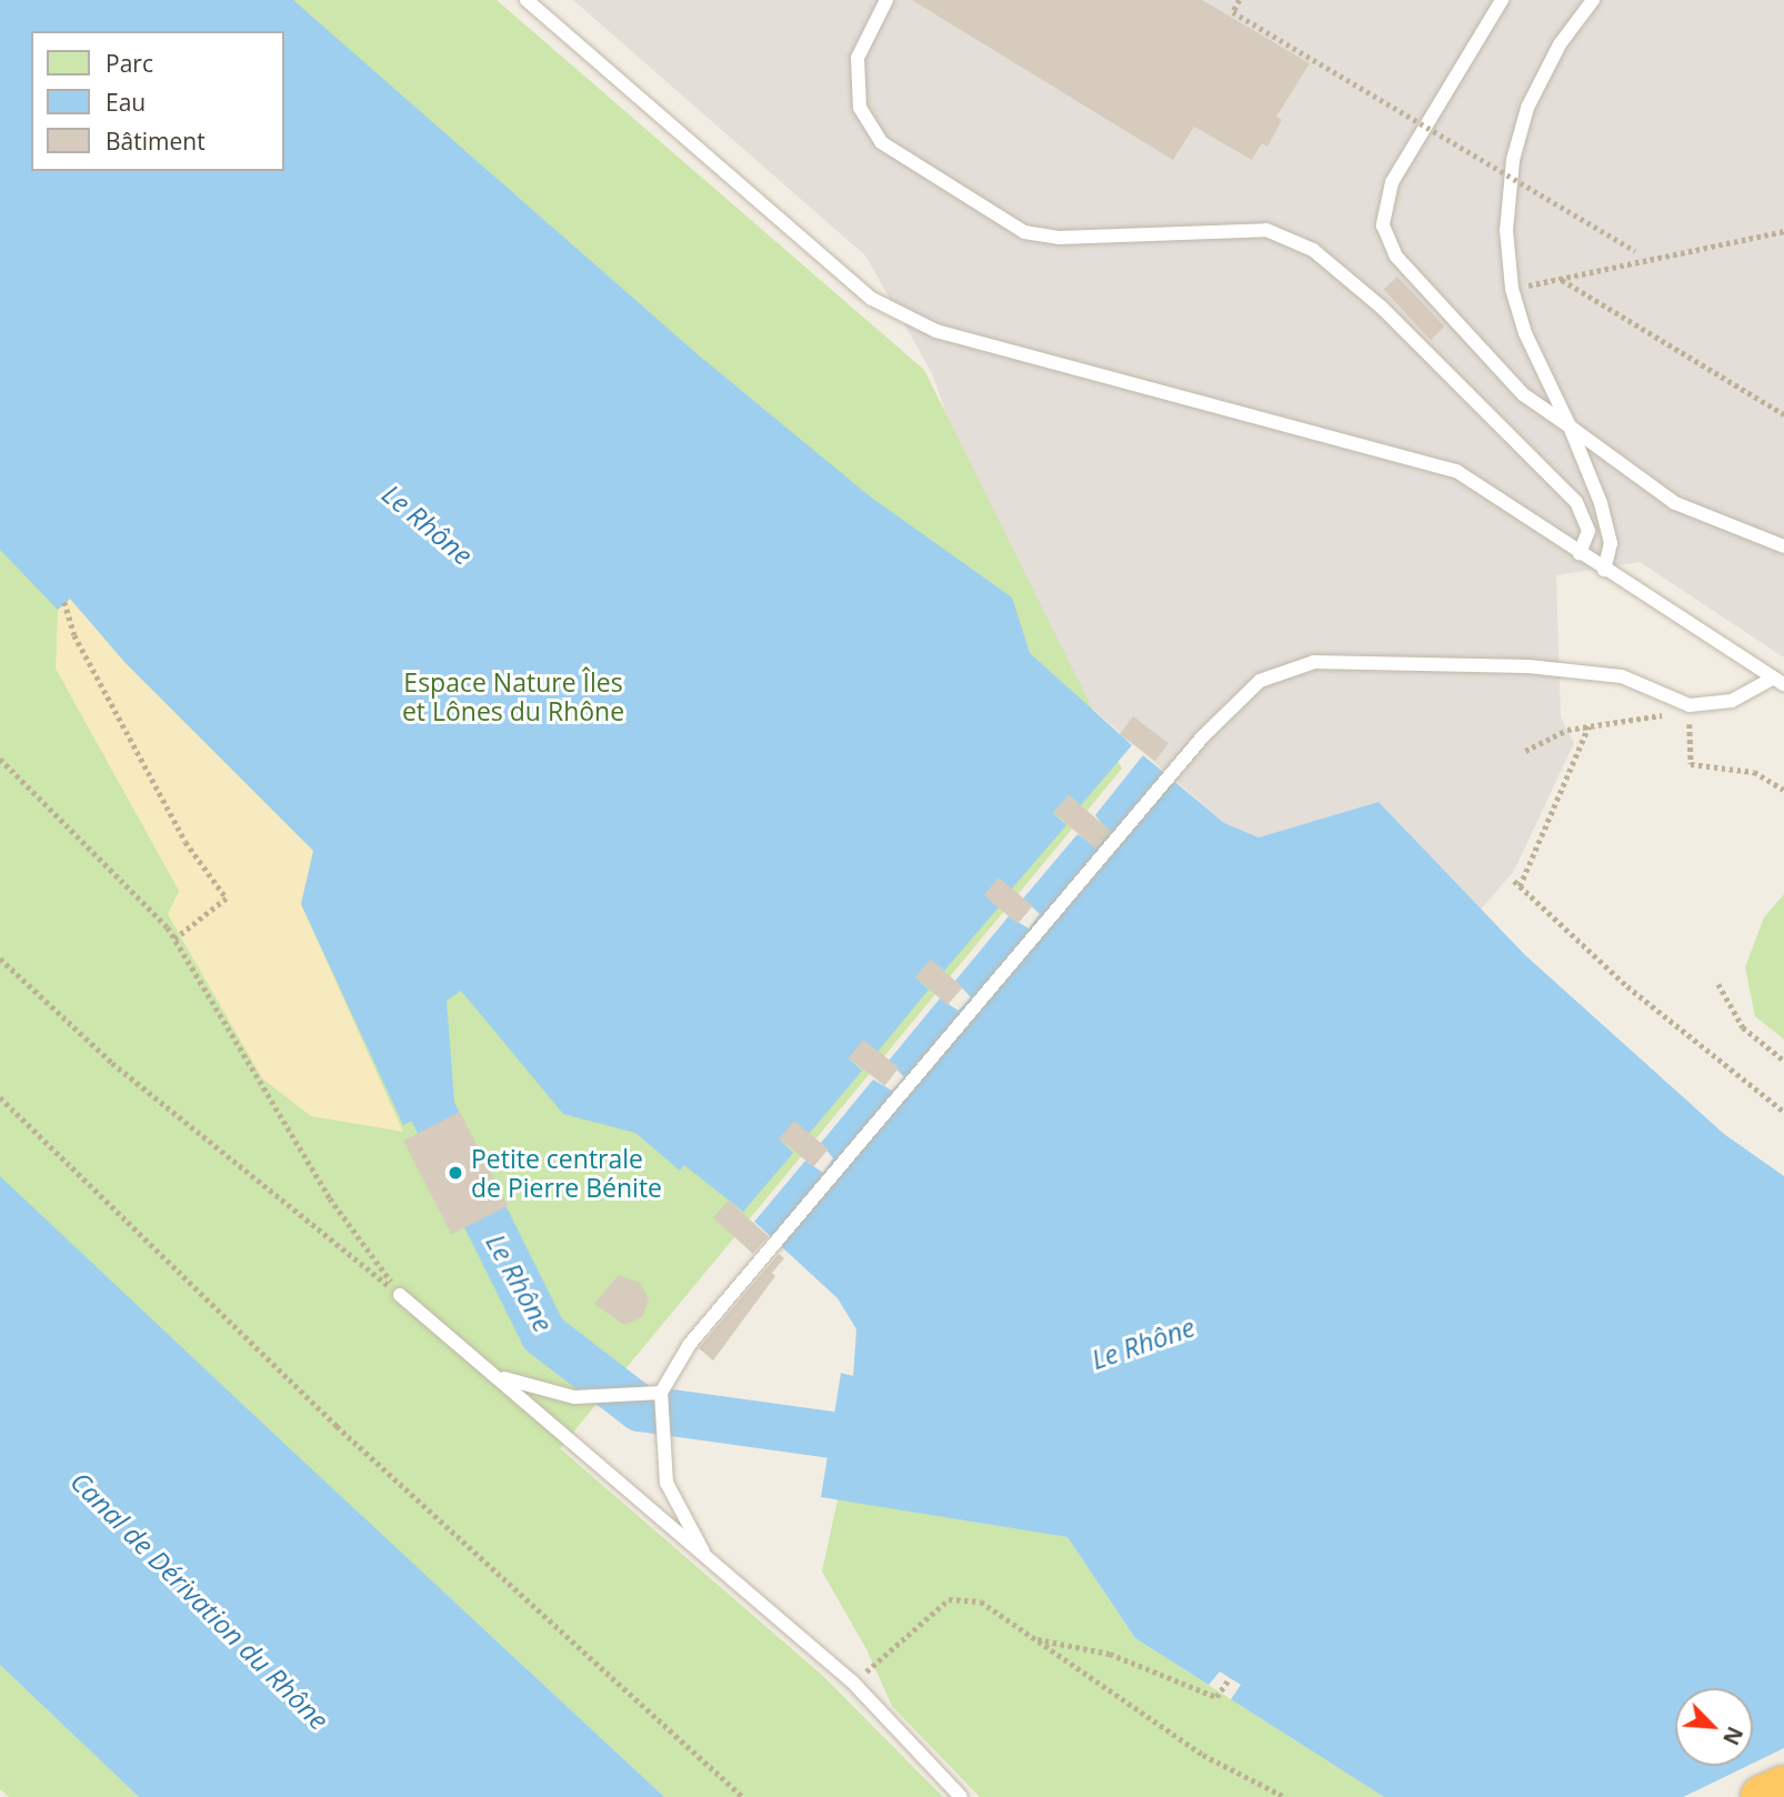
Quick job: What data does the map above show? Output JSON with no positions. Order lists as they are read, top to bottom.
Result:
{
  "water": ["Le Rhône", "Canal de Dérivation du Rhône"],
  "parks": ["Espace Nature Îles et Lônes du Rhône"],
  "places": ["Petite centrale de Pierre Bénite"],
  "legend": ["Parc", "Eau", "Bâtiment"],
  "north": "bottom right"
}
